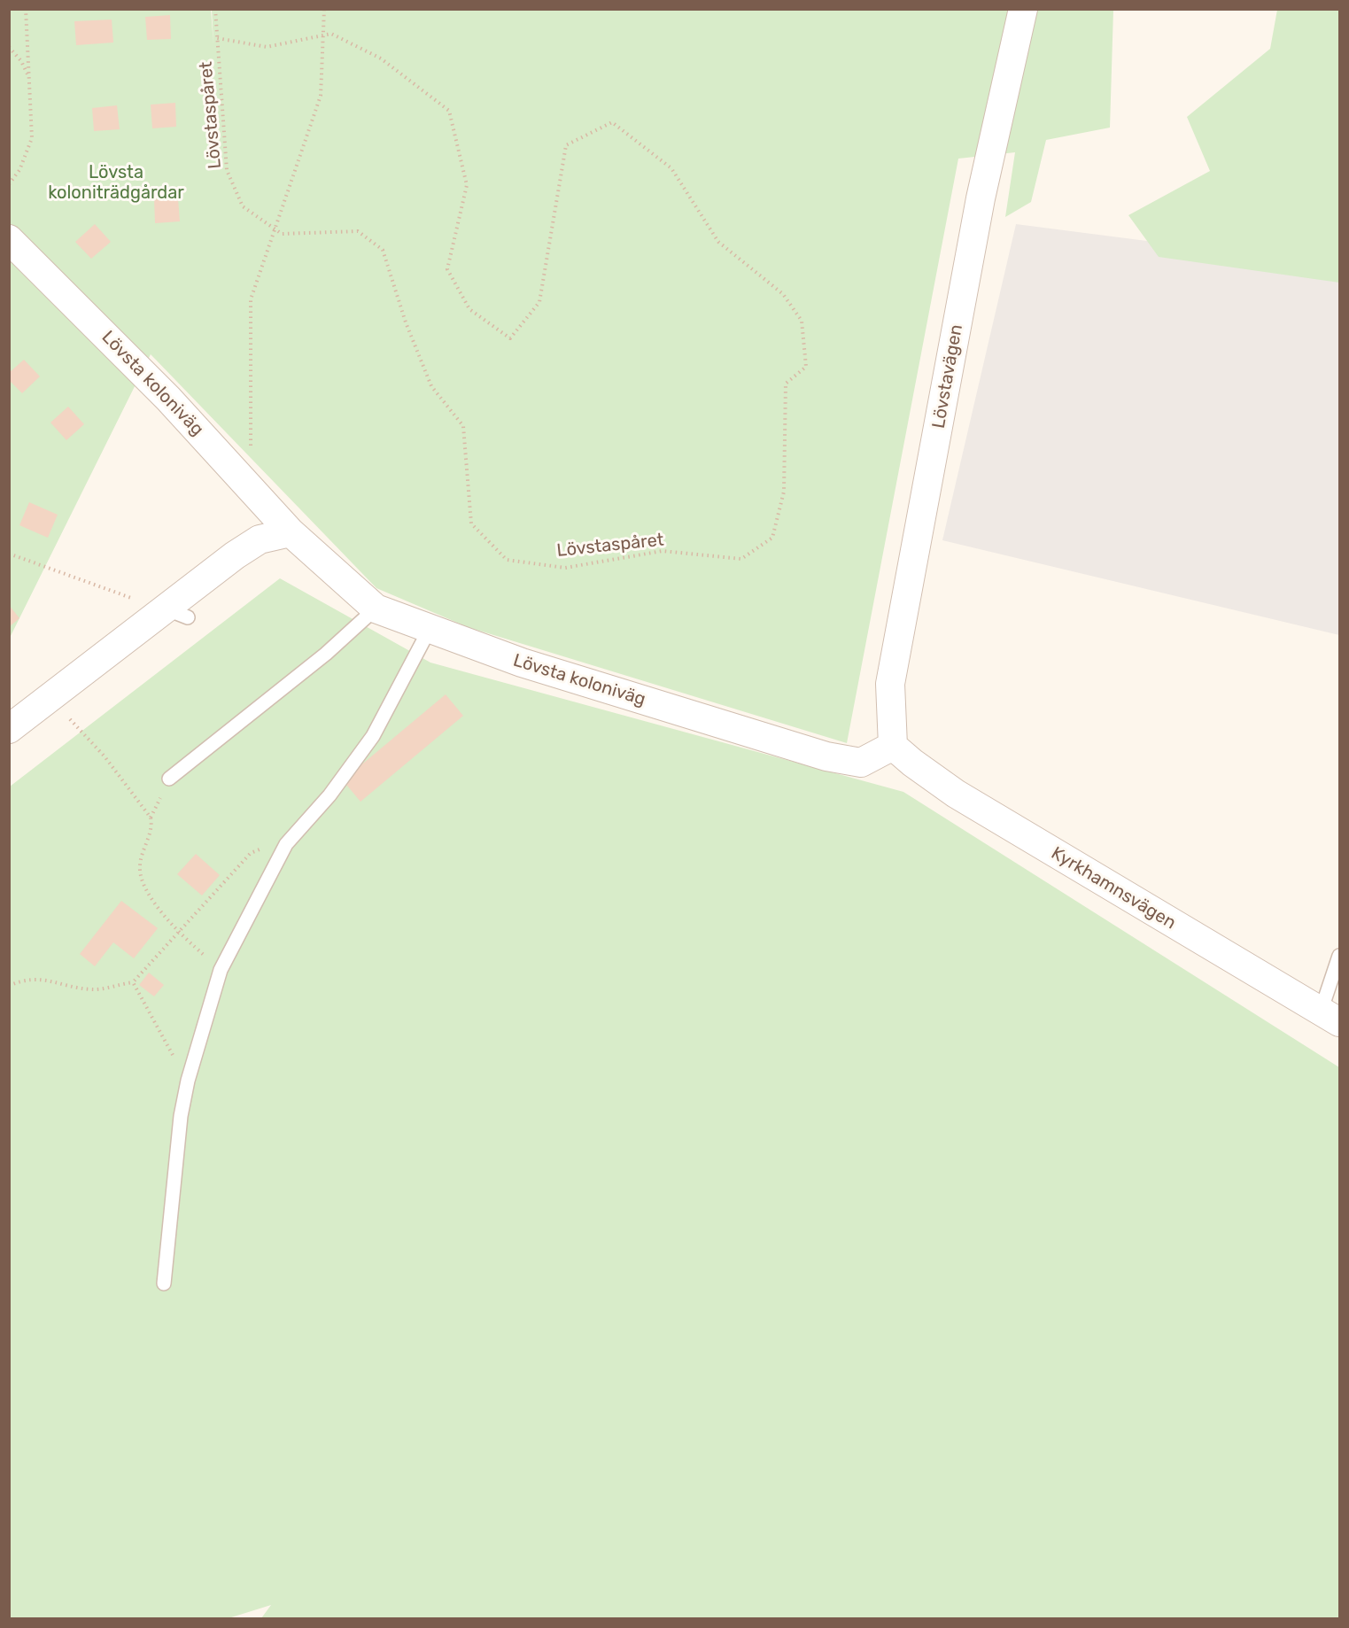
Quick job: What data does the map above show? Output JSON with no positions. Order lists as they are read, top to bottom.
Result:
{
  "streets": {
    "street": ["Lövstavägen", "Lövsta koloniväg", "Kyrkhamnsvägen"],
    "path": ["Lövstaspåret"]
  },
  "crossings": [
    ["Lövstavägen", "Lövsta koloniväg"],
    ["Lövstavägen", "Kyrkhamnsvägen"],
    ["Lövsta koloniväg", "Kyrkhamnsvägen"]
  ],
  "parks": ["Lövsta koloniträdgårdar"]
}
